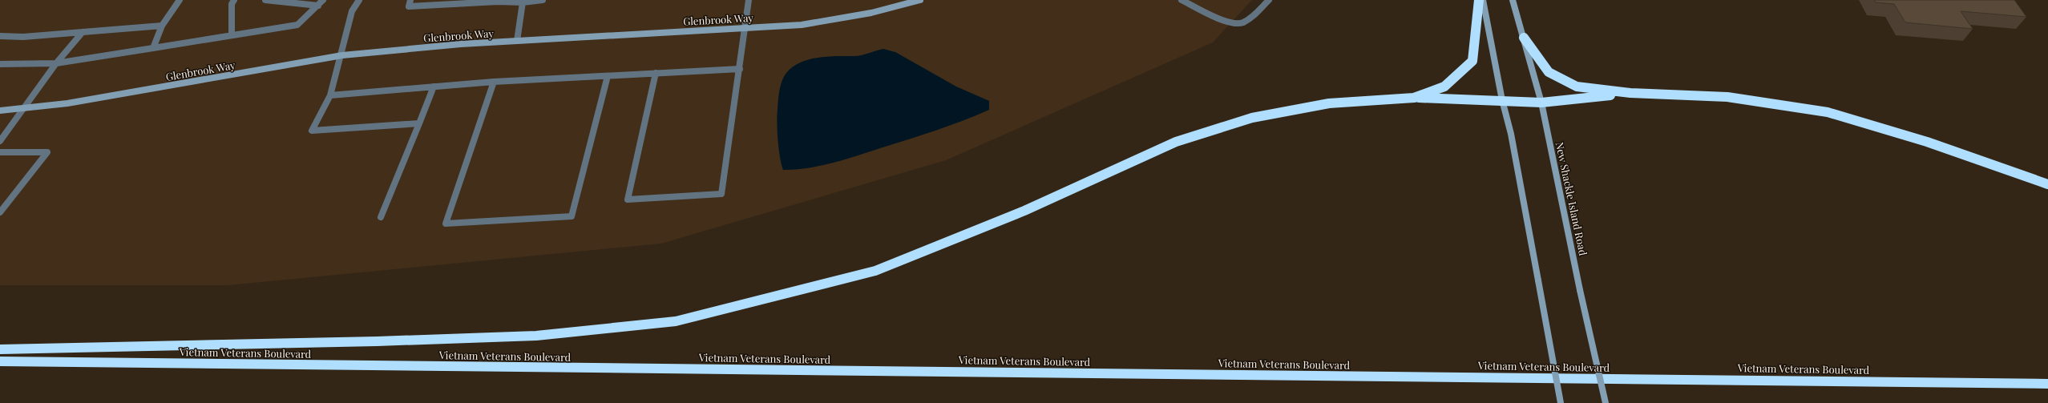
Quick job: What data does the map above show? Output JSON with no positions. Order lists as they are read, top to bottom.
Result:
{
  "streets": {
    "highway": ["Vietnam Veterans Boulevard"],
    "main road": ["Glenbrook Way", "New Shackle Island Road"]
  }
}
